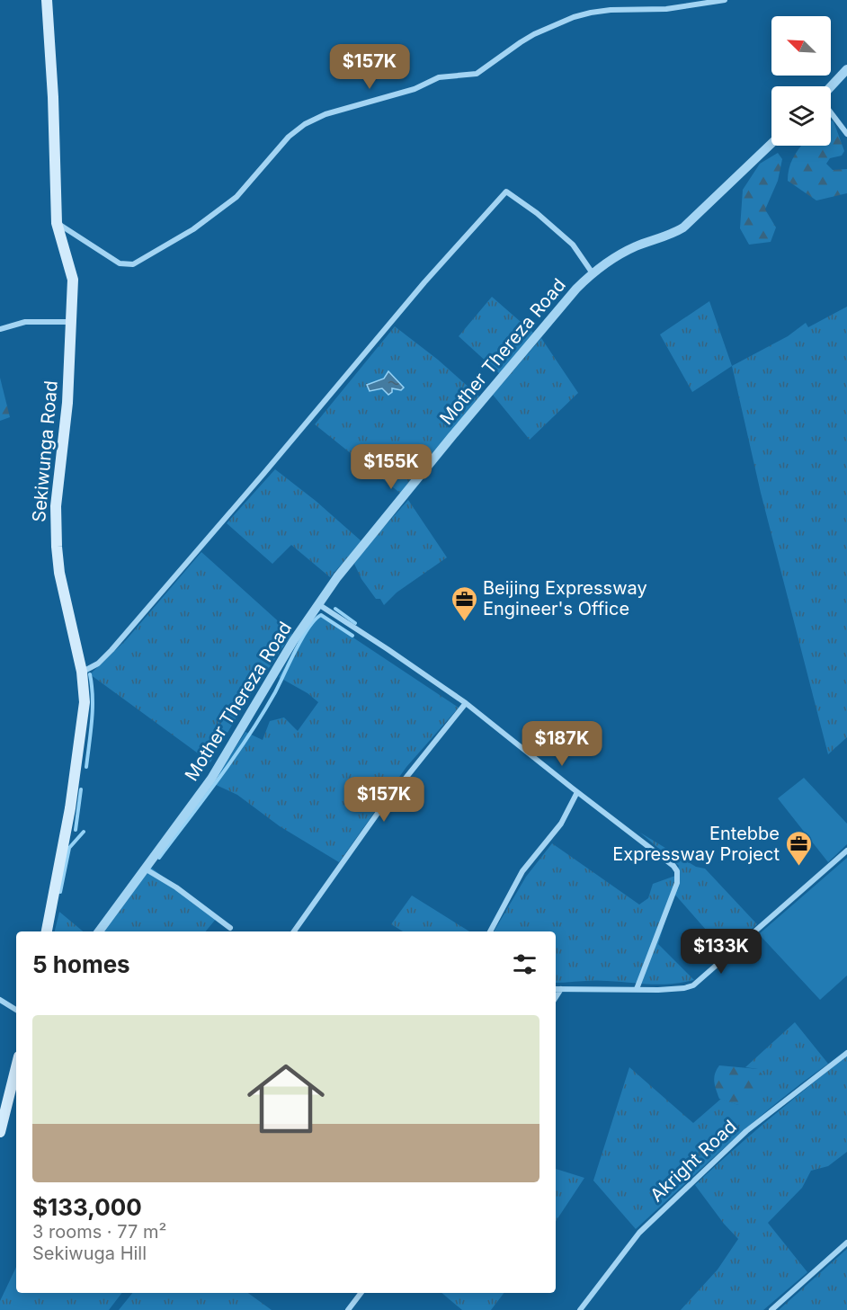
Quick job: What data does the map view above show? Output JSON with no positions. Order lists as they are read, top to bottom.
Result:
{
  "streets": {
    "main road": ["Sekiwunga Road"],
    "street": ["Mother Thereza Road", "Akright Road"]
  },
  "places": {
    "office": ["Beijing Expressway Engineer's Office", "Entebbe Expressway Project"]
  },
  "north": "top left",
  "page": {
    "price": [
      "$157K",
      "$155K",
      "$187K",
      "$157K",
      "$133K"
    ],
    "heading": "5 homes",
    "list": [
      {
        "name": "$133,000",
        "note": "3 rooms · 77 m² · Sekiwuga Hill"
      }
    ]
  }
}
